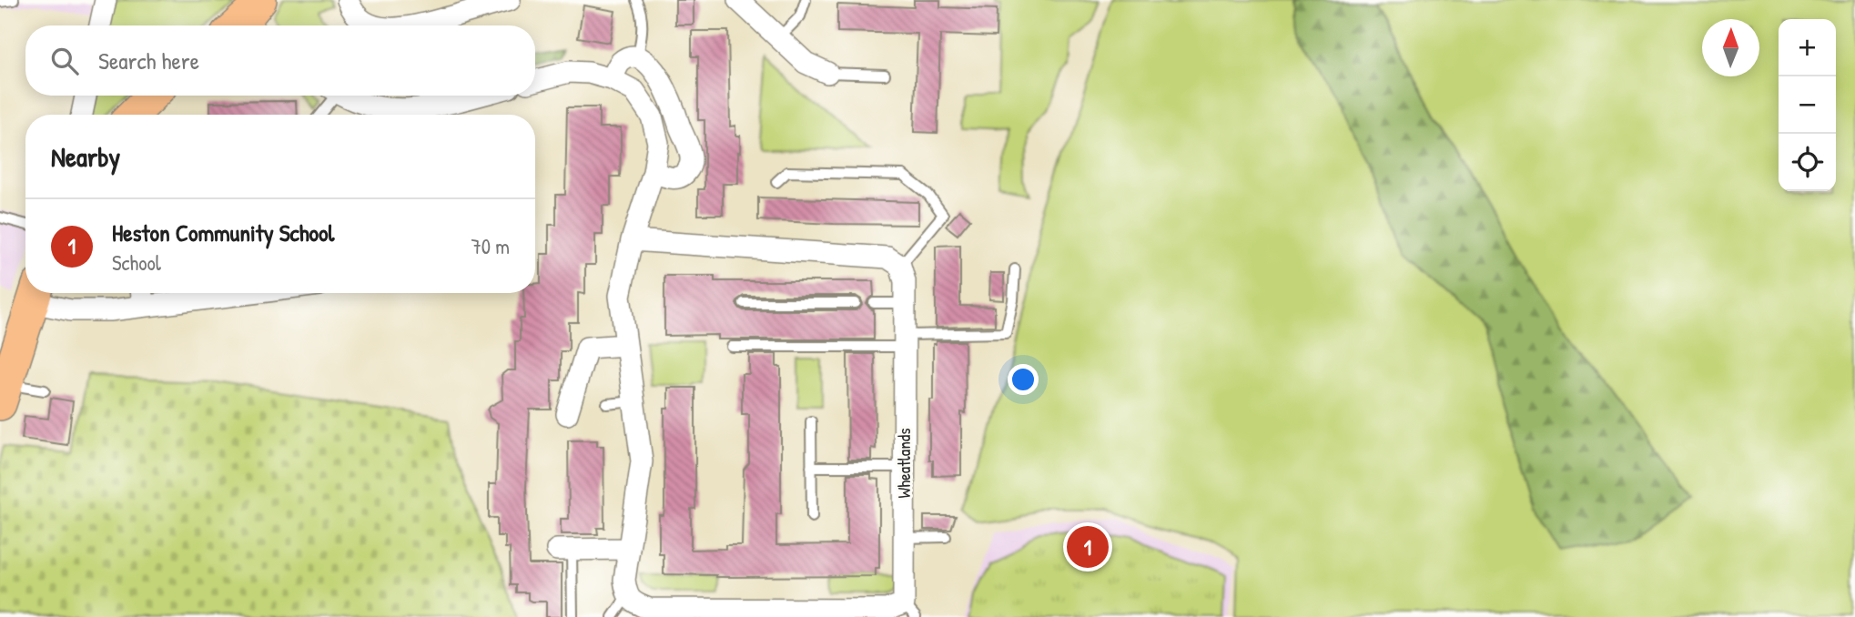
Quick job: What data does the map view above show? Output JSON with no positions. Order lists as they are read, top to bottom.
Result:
{
  "streets": {
    "street": ["Wheatlands"]
  },
  "north": "top",
  "page": {
    "map_buttons": ["+", "−"],
    "search": "Search here",
    "heading": "Nearby",
    "list": [
      {
        "mark": "1",
        "name": "Heston Community School",
        "note": "School",
        "value": "70 m"
      }
    ],
    "pins": "1"
  }
}
